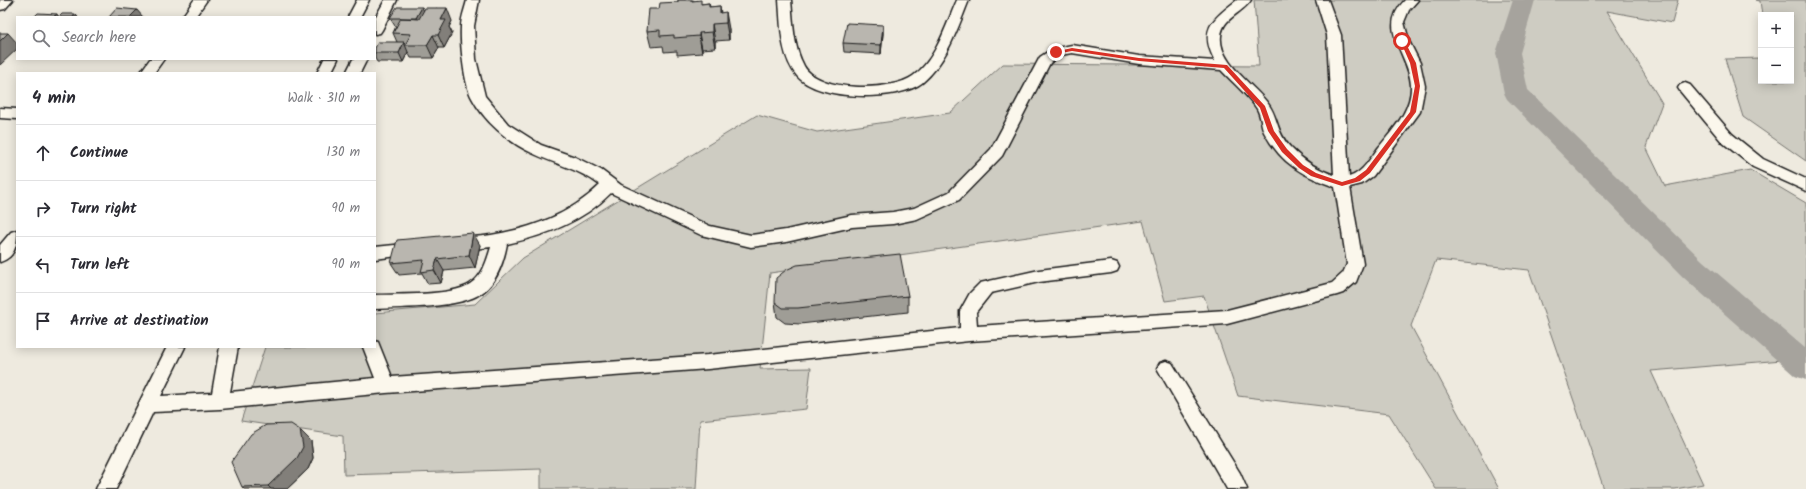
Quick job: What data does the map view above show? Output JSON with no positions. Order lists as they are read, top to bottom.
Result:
{
  "page": {
    "map_buttons": ["+", "−"],
    "search": "Search here",
    "heading": ["4 min", "Walk · 310 m"],
    "list": [
      ["Continue", "130 m"],
      ["Turn right", "90 m"],
      ["Turn left", "90 m"],
      "Arrive at destination"
    ]
  }
}
